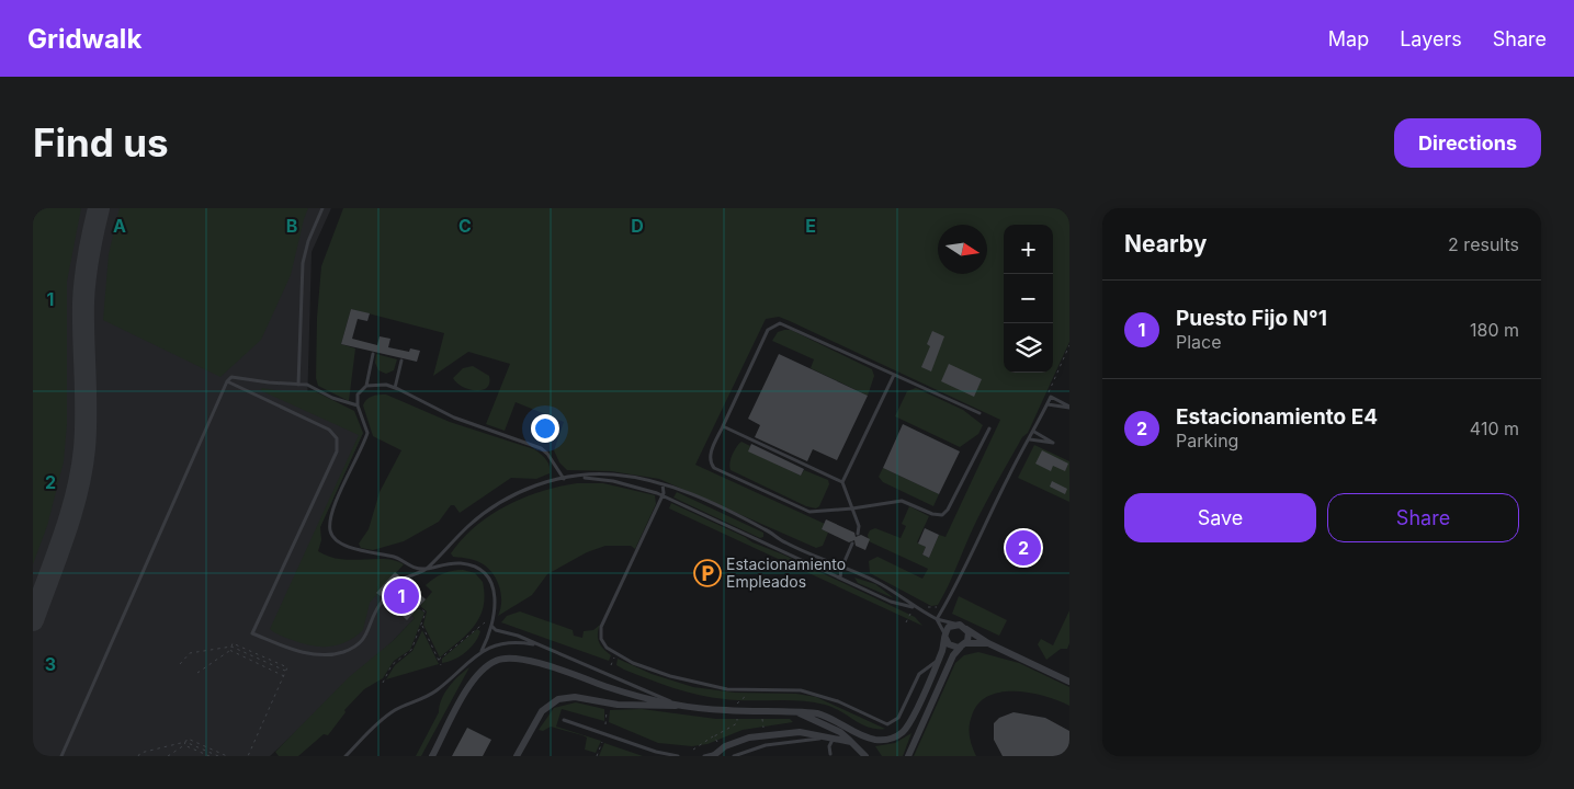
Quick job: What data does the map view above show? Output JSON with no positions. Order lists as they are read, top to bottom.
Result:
{
  "places": {
    "parking": ["Estacionamiento Empleados"]
  },
  "north": "right",
  "page": {
    "header": "Gridwalk",
    "nav": ["Map", "Layers", "Share"],
    "buttons": [
      "Directions",
      ["Save", "Share"]
    ],
    "title": "Find us",
    "heading": ["Nearby", "2 results"],
    "map_buttons": ["+", "−"],
    "list": [
      {
        "mark": "1",
        "name": "Puesto Fijo N°1",
        "note": "Place",
        "value": "180 m"
      },
      {
        "mark": "2",
        "name": "Estacionamiento E4",
        "note": "Parking",
        "value": "410 m"
      }
    ],
    "pins": ["2", "1"]
  },
  "grid": {
    "columns": [
      "A",
      "B",
      "C",
      "D",
      "E"
    ],
    "rows": ["1", "2", "3"]
  }
}
